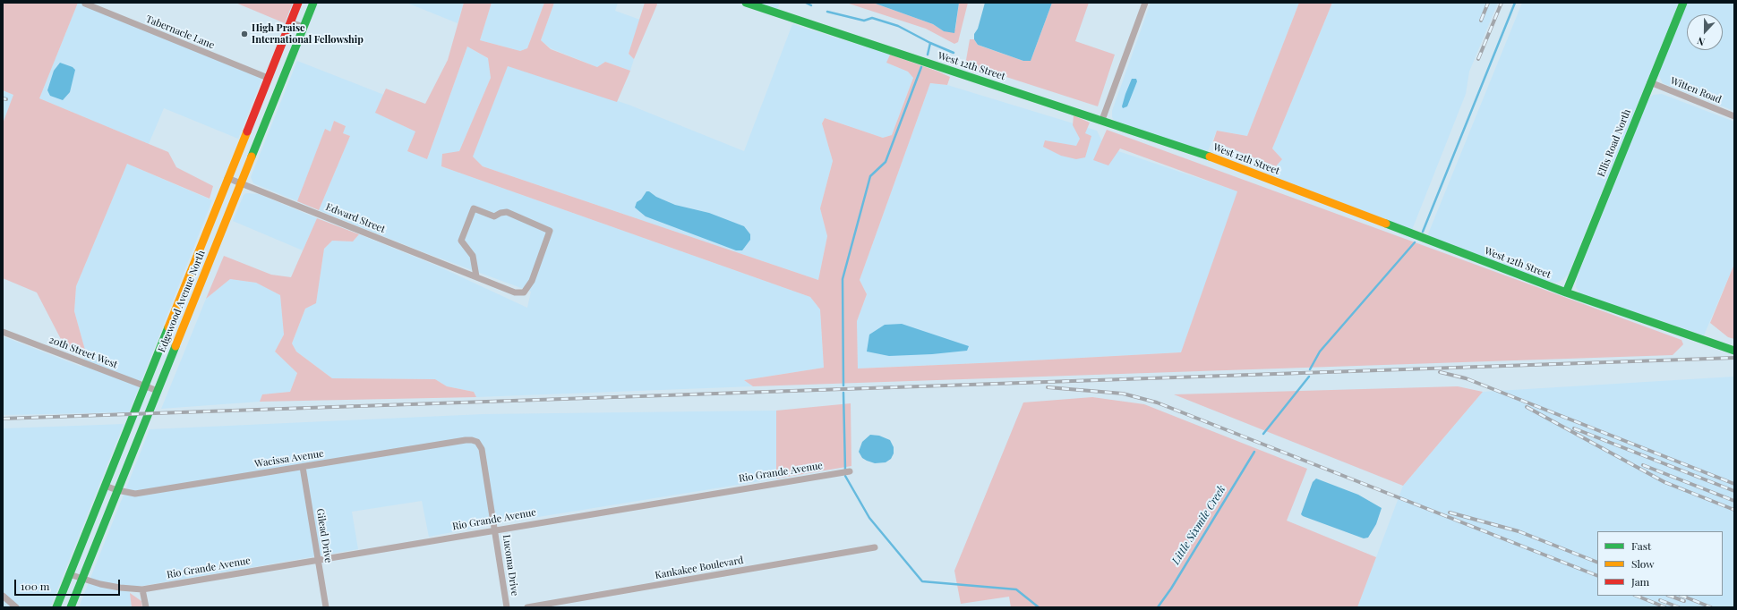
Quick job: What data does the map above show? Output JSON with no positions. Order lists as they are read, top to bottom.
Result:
{
  "streets": {
    "street": [
      "Tabernacle Lane",
      "West 12th Street",
      "Witten Road",
      "Ellis Road North",
      "Edward Street",
      "Edgewood Avenue North",
      "20th Street West",
      "Wacissa Avenue",
      "Rio Grande Avenue",
      "Gilead Drive",
      "Lucoma Drive",
      "Kankakee Boulevard"
    ]
  },
  "crossings": [
    ["Tabernacle Lane", "Edgewood Avenue North"],
    ["West 12th Street", "Ellis Road North"],
    ["Witten Road", "Ellis Road North"],
    ["Edward Street", "Edgewood Avenue North"],
    ["Edgewood Avenue North", "20th Street West"],
    ["Edgewood Avenue North", "Wacissa Avenue"],
    ["Edgewood Avenue North", "Rio Grande Avenue"],
    ["Wacissa Avenue", "Gilead Drive"],
    ["Wacissa Avenue", "Lucoma Drive"],
    ["Rio Grande Avenue", "Gilead Drive"],
    ["Rio Grande Avenue", "Lucoma Drive"]
  ],
  "water": ["Little Sixmile Creek"],
  "places": ["High Praise International Fellowship"],
  "legend": ["Fast", "Slow", "Jam"],
  "scale_bar": "100 m",
  "north": "bottom"
}
